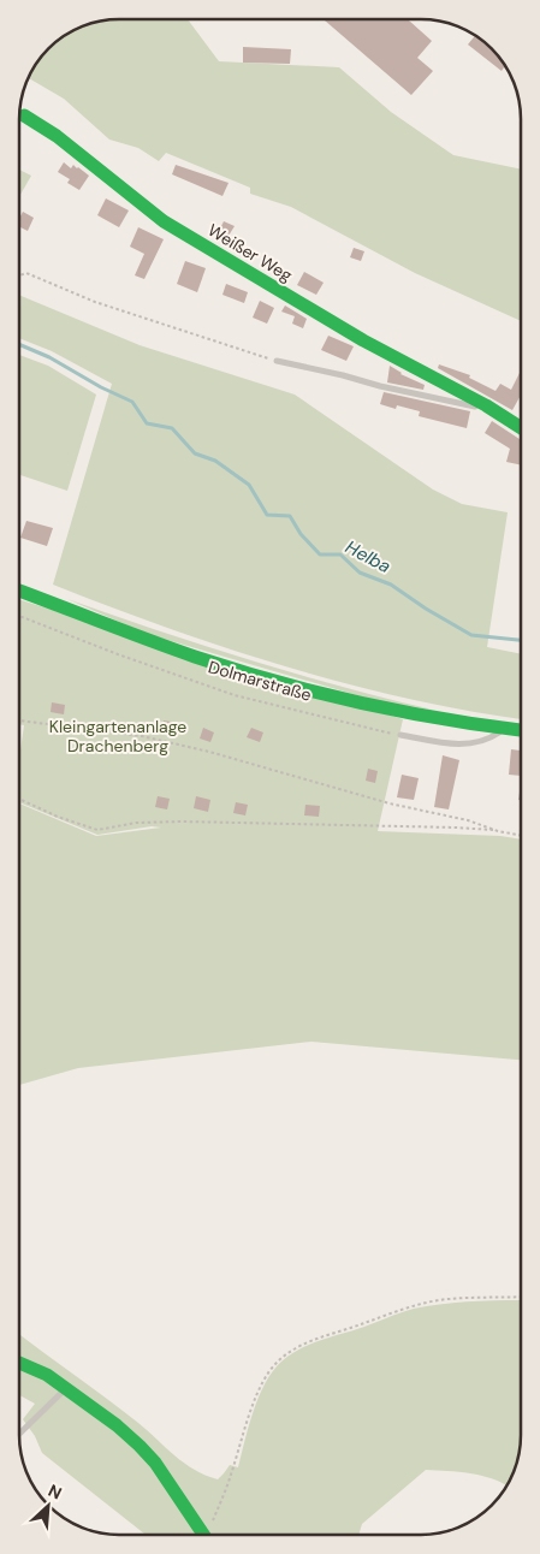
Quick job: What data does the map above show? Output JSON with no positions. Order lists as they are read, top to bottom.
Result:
{
  "streets": {
    "street": ["Weißer Weg", "Dolmarstraße"]
  },
  "water": ["Helba"],
  "parks": ["Kleingartenanlage Drachenberg"],
  "north": "top right"
}
